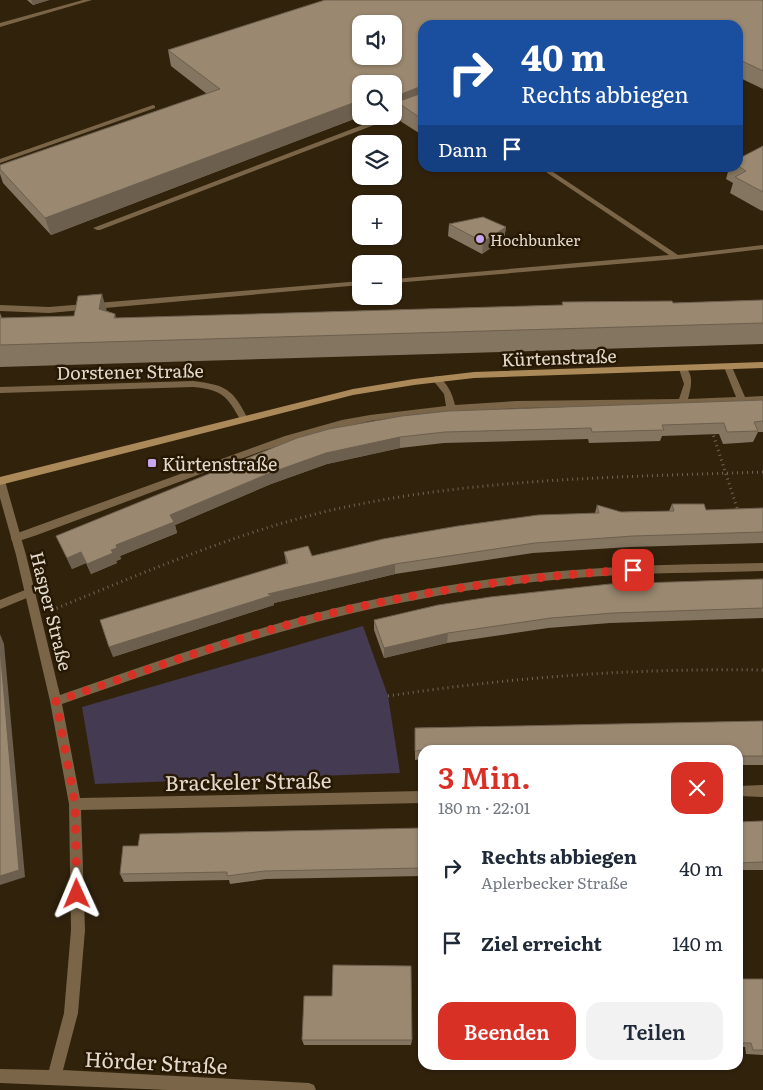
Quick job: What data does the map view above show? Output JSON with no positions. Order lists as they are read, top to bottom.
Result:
{
  "streets": {
    "main road": ["Kürtenstraße"],
    "street": [
      "Dorstener Straße",
      "Hasper Straße",
      "Brackeler Straße",
      "Hörder Straße"
    ]
  },
  "crossings": [
    ["Kürtenstraße", "Dorstener Straße"],
    ["Kürtenstraße", "Hasper Straße"],
    ["Hasper Straße", "Brackeler Straße"],
    ["Hasper Straße", "Hörder Straße"]
  ],
  "places": {
    "other": ["Hochbunker"],
    "transit": ["Kürtenstraße"]
  },
  "page": {
    "map_buttons": ["+", "−"],
    "turn": ["40 m", "Rechts abbiegen"],
    "then": "Dann",
    "heading": ["3 Min.", "180 m · 22:01"],
    "list": [
      {
        "name": "Rechts abbiegen",
        "note": "Aplerbecker Straße",
        "value": "40 m"
      },
      {
        "name": "Ziel erreicht",
        "value": "140 m"
      }
    ],
    "buttons": ["Beenden", "Teilen"]
  }
}
